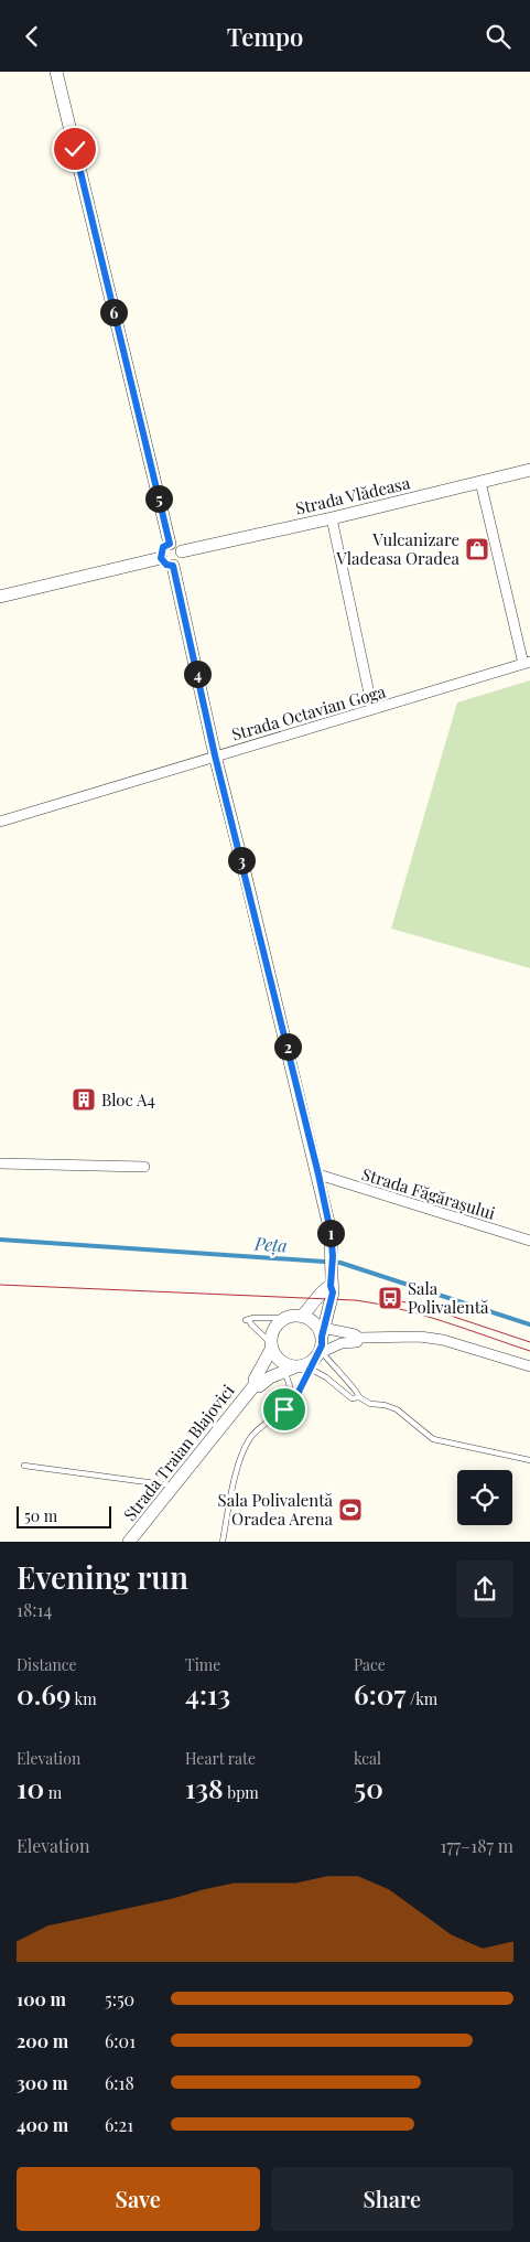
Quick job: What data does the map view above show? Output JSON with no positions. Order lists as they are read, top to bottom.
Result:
{
  "streets": {
    "street": [
      "Strada Vlădeasa",
      "Strada Octavian Goga",
      "Strada Făgărașului",
      "Strada Traian Blajovici"
    ]
  },
  "water": ["Peța"],
  "places": {
    "shop": ["Vulcanizare Vladeasa Oradea"],
    "building": ["Bloc A4"],
    "bus stop": ["Sala Polivalentă"],
    "sports": ["Sala Polivalentă Oradea Arena"]
  },
  "scale_bar": "50 m",
  "page": {
    "header": "Tempo",
    "pins": [
      "6",
      "5",
      "4",
      "3",
      "2",
      "1"
    ],
    "scale": "50 m",
    "heading": ["Evening run", "18:14"],
    "stats": [
      ["Distance", "0.69 km"],
      ["Time", "4:13"],
      ["Pace", "6:07 /km"],
      ["Elevation", "10 m"],
      ["Heart rate", "138 bpm"],
      ["kcal", "50"]
    ],
    "chart": ["Elevation", "177–187 m"],
    "list": [
      {
        "name": "100 m",
        "note": "5:50"
      },
      {
        "name": "200 m",
        "note": "6:01"
      },
      {
        "name": "300 m",
        "note": "6:18"
      },
      {
        "name": "400 m",
        "note": "6:21"
      }
    ],
    "buttons": ["Save", "Share"]
  }
}
